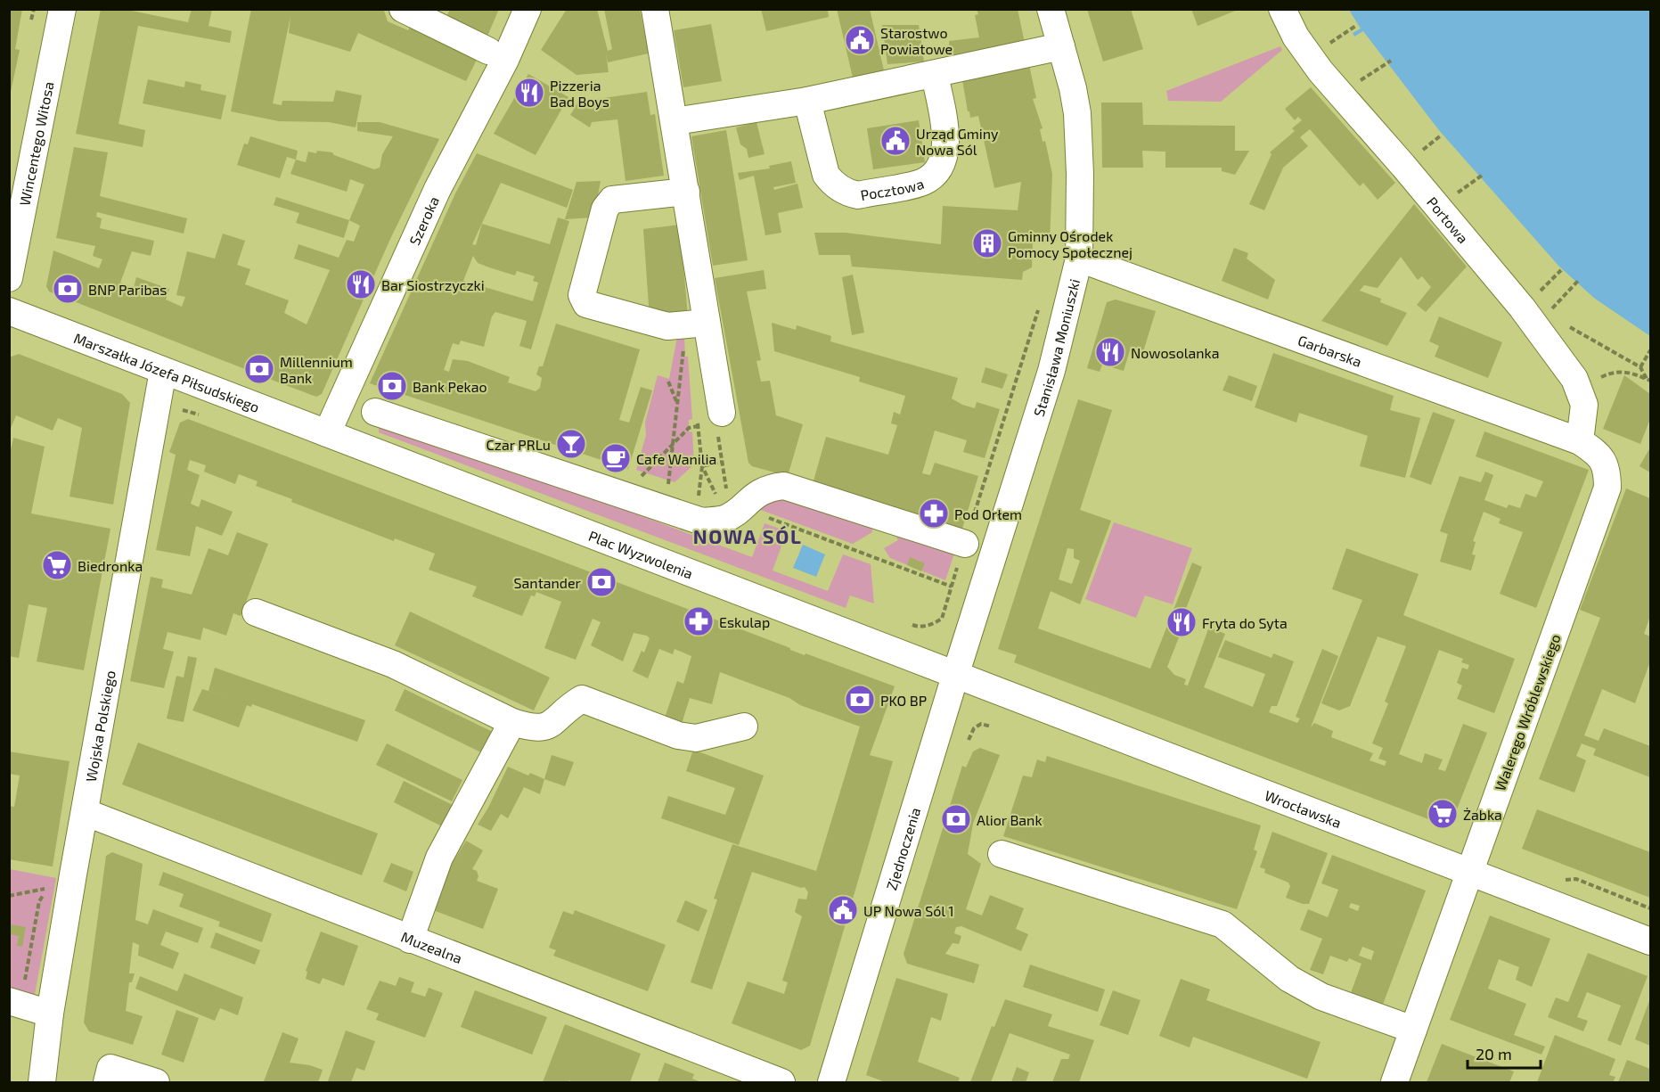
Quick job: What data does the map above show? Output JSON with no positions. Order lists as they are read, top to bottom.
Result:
{
  "streets": {
    "street": [
      "Wincentego Witosa",
      "Pocztowa",
      "Szeroka",
      "Portowa",
      "Stanisława Moniuszki",
      "Garbarska",
      "Marszałka Józefa Piłsudskiego",
      "Plac Wyzwolenia",
      "Walerego Wróblewskiego",
      "Wojska Polskiego",
      "Wrocławska",
      "Zjednoczenia",
      "Muzealna"
    ]
  },
  "crossings": [
    ["Szeroka", "Marszałka Józefa Piłsudskiego"],
    ["Szeroka", "Plac Wyzwolenia"],
    ["Portowa", "Garbarska"],
    ["Portowa", "Walerego Wróblewskiego"],
    ["Stanisława Moniuszki", "Garbarska"],
    ["Stanisława Moniuszki", "Plac Wyzwolenia"],
    ["Stanisława Moniuszki", "Wrocławska"],
    ["Stanisława Moniuszki", "Zjednoczenia"],
    ["Garbarska", "Walerego Wróblewskiego"],
    ["Marszałka Józefa Piłsudskiego", "Plac Wyzwolenia"],
    ["Marszałka Józefa Piłsudskiego", "Wojska Polskiego"],
    ["Plac Wyzwolenia", "Wrocławska"],
    ["Plac Wyzwolenia", "Zjednoczenia"],
    ["Walerego Wróblewskiego", "Wrocławska"],
    ["Wojska Polskiego", "Muzealna"],
    ["Wrocławska", "Zjednoczenia"]
  ],
  "districts": ["NOWA SÓL"],
  "places": {
    "public building": ["Starostwo Powiatowe", "Urząd Gminy Nowa Sól", "UP Nowa Sól 1"],
    "restaurant": [
      "Pizzeria Bad Boys",
      "Bar Siostrzyczki",
      "Nowosolanka",
      "Fryta do Syta"
    ],
    "building": ["Gminny Ośrodek Pomocy Społecznej"],
    "bank": [
      "BNP Paribas",
      "Millennium Bank",
      "Bank Pekao",
      "Santander",
      "PKO BP",
      "Alior Bank"
    ],
    "bar": ["Czar PRLu"],
    "cafe": ["Cafe Wanilia"],
    "pharmacy": ["Pod Orłem", "Eskulap"],
    "supermarket": ["Biedronka", "Żabka"]
  },
  "scale_bar": "20 m"
}
